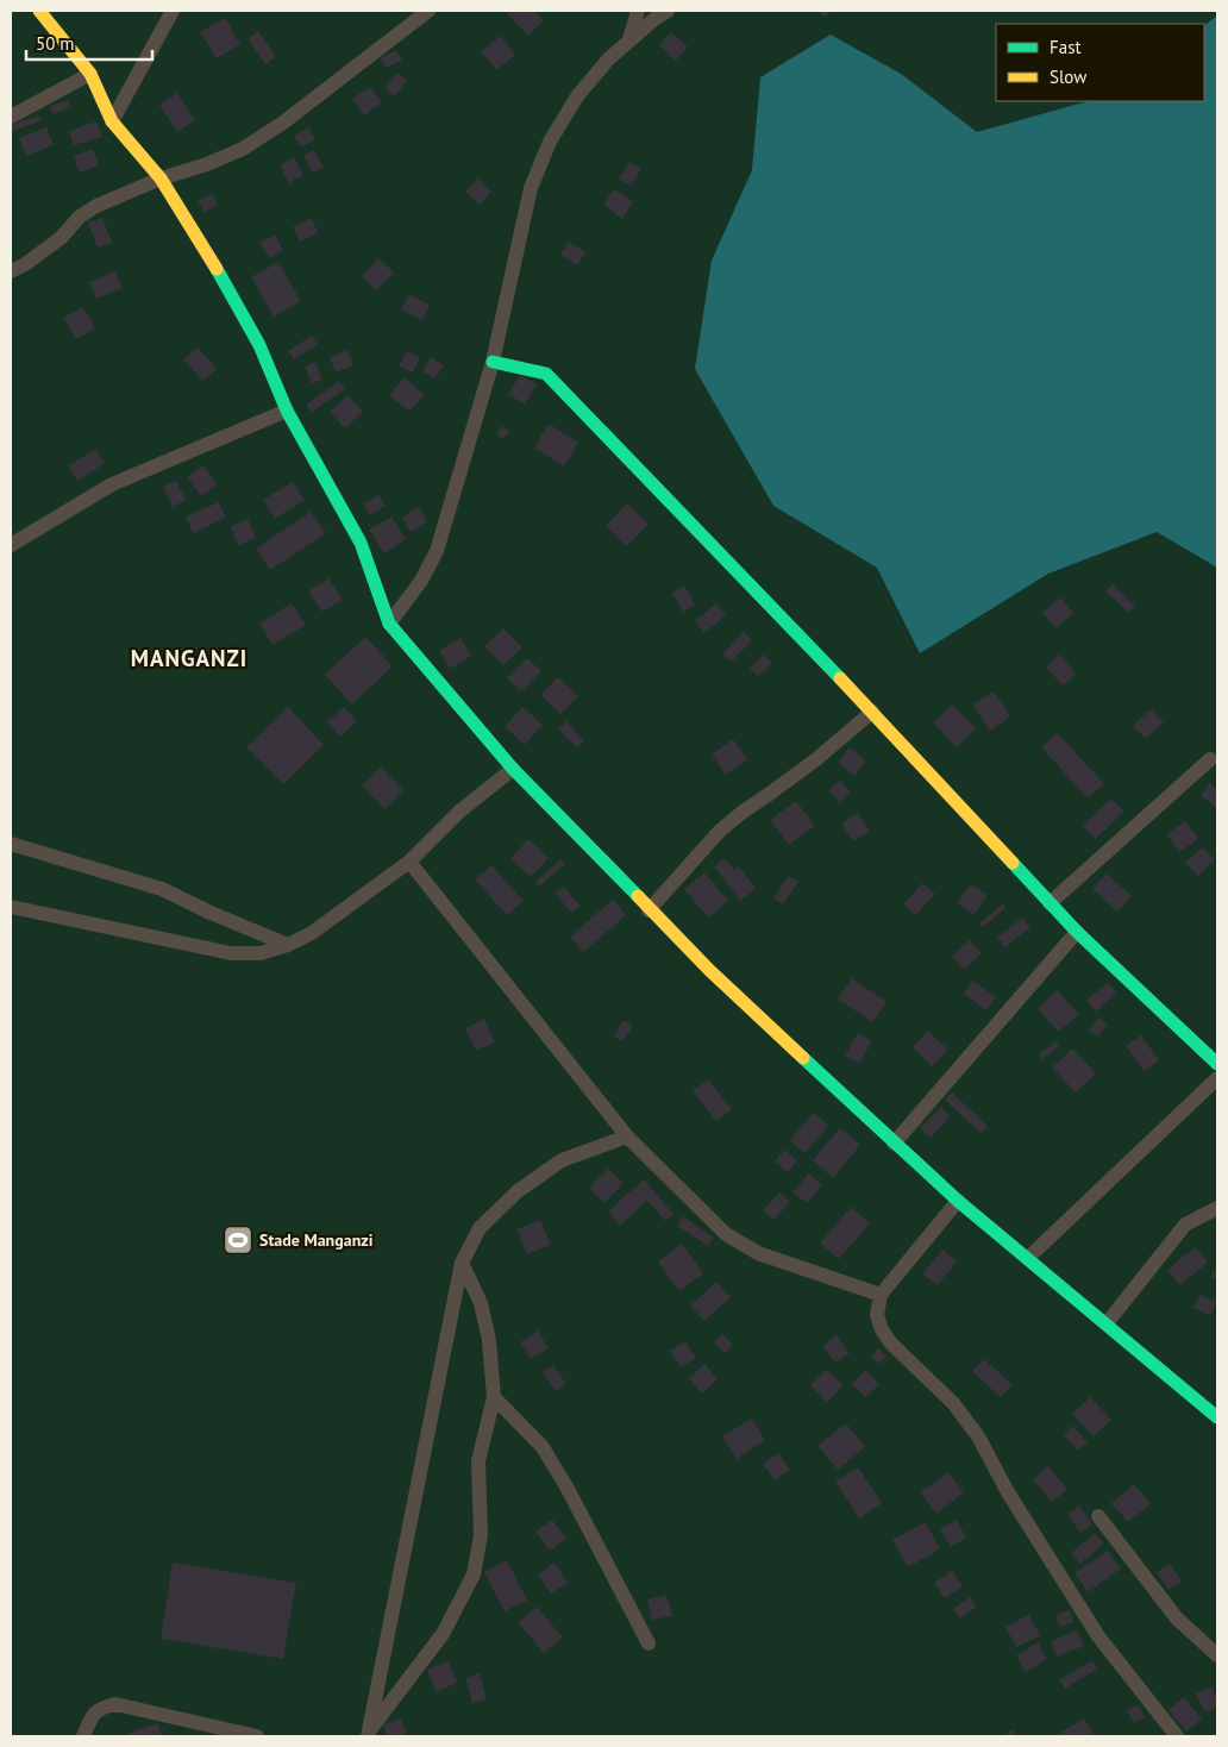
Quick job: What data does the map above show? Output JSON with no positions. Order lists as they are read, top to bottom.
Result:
{
  "districts": ["MANGANZI"],
  "places": {
    "sports": ["Stade Manganzi"]
  },
  "legend": ["Fast", "Slow"],
  "scale_bar": "50 m"
}
